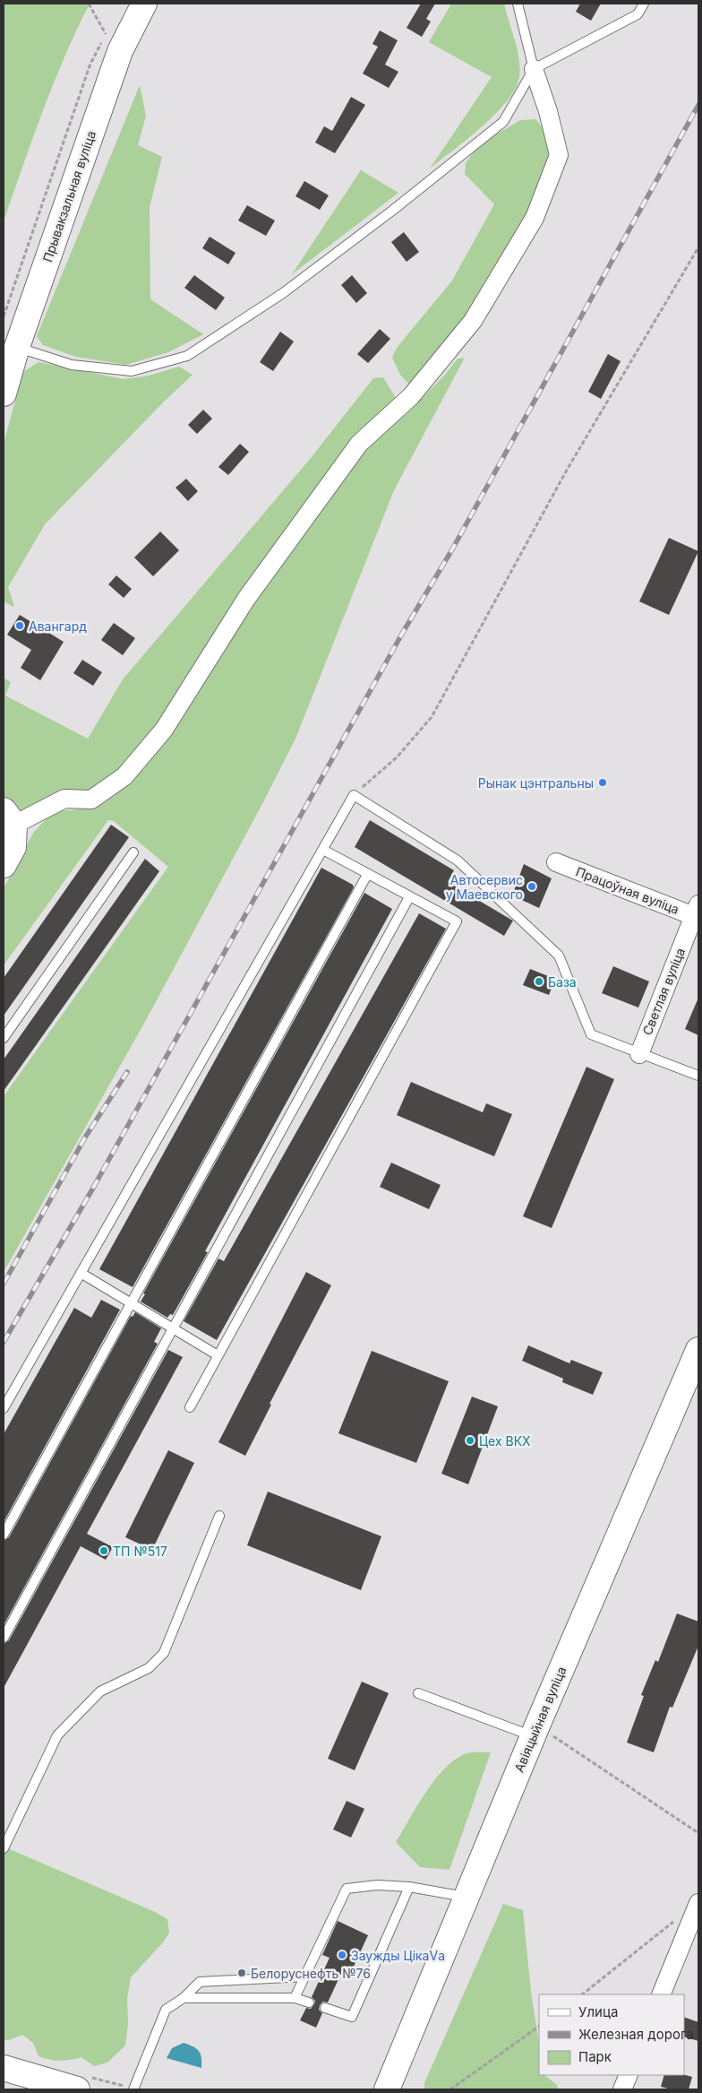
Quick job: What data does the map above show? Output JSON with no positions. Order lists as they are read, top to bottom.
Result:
{
  "streets": {
    "street": [
      "Прывакзальная вуліца",
      "Працоўная вуліца",
      "Светлая вуліца",
      "Авіяцыйная вуліца"
    ]
  },
  "crossings": [
    ["Працоўная вуліца", "Светлая вуліца"]
  ],
  "places": [
    "Авангард",
    "Рынак цэнтральны",
    "Автосервис у Маевского",
    "База",
    "Цех ВКХ",
    "ТП №517",
    "Заужды ЦікаVа",
    "Белоруснефть №76"
  ],
  "legend": ["Улица", "Железная дорога", "Парк"]
}
